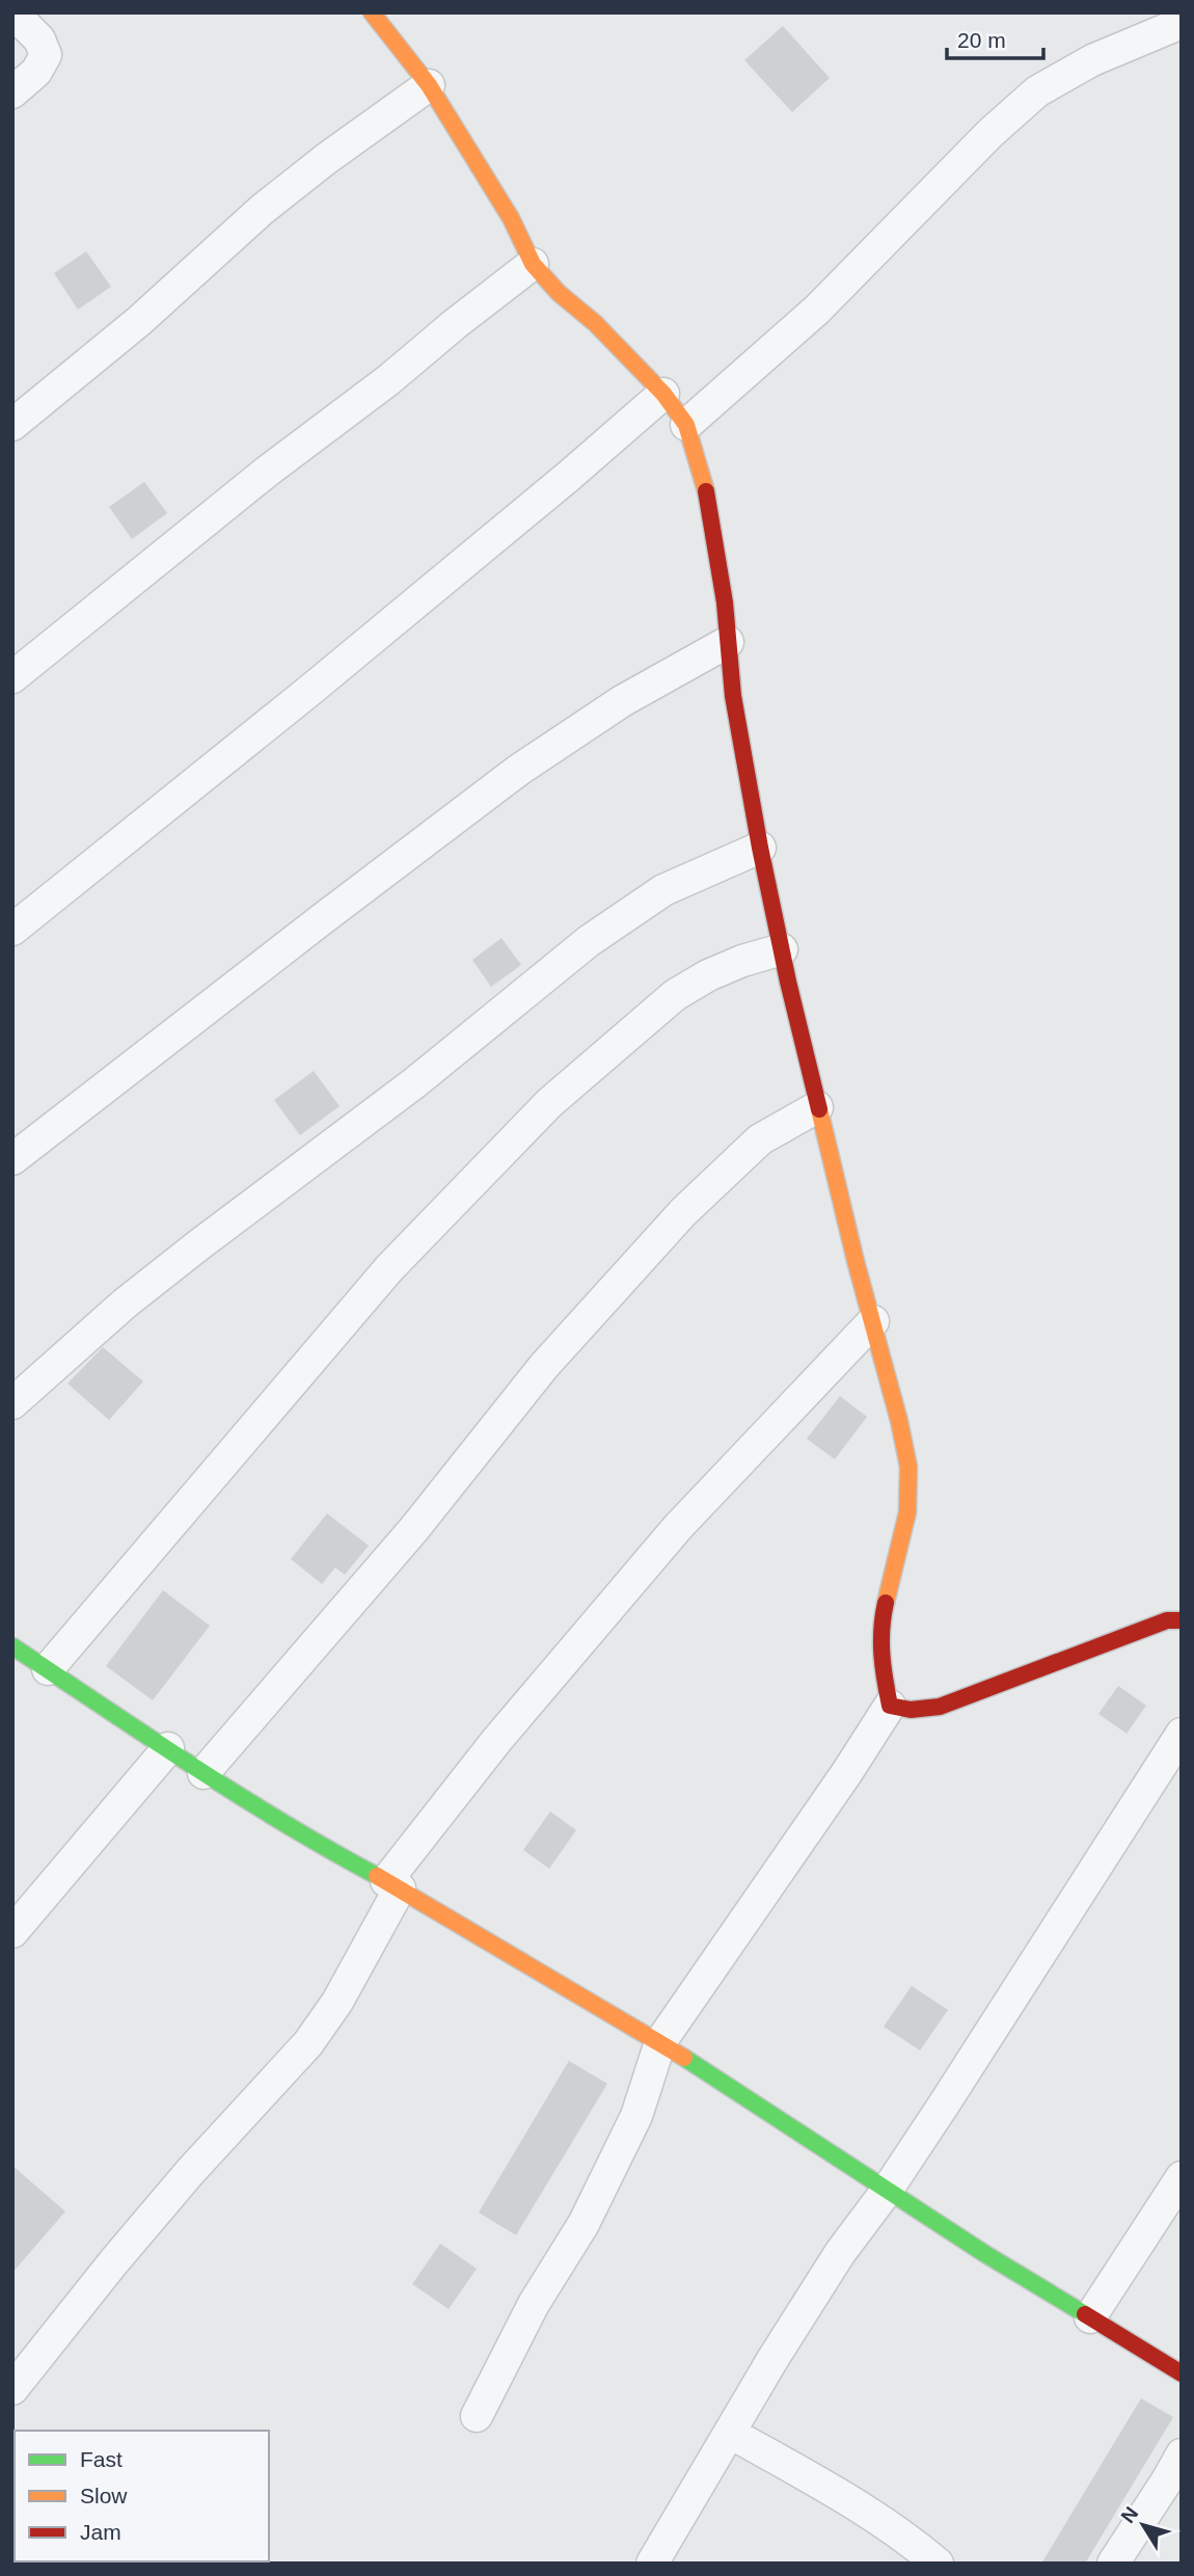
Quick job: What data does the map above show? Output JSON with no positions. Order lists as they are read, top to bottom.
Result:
{
  "legend": ["Fast", "Slow", "Jam"],
  "scale_bar": "20 m",
  "north": "top left"
}
